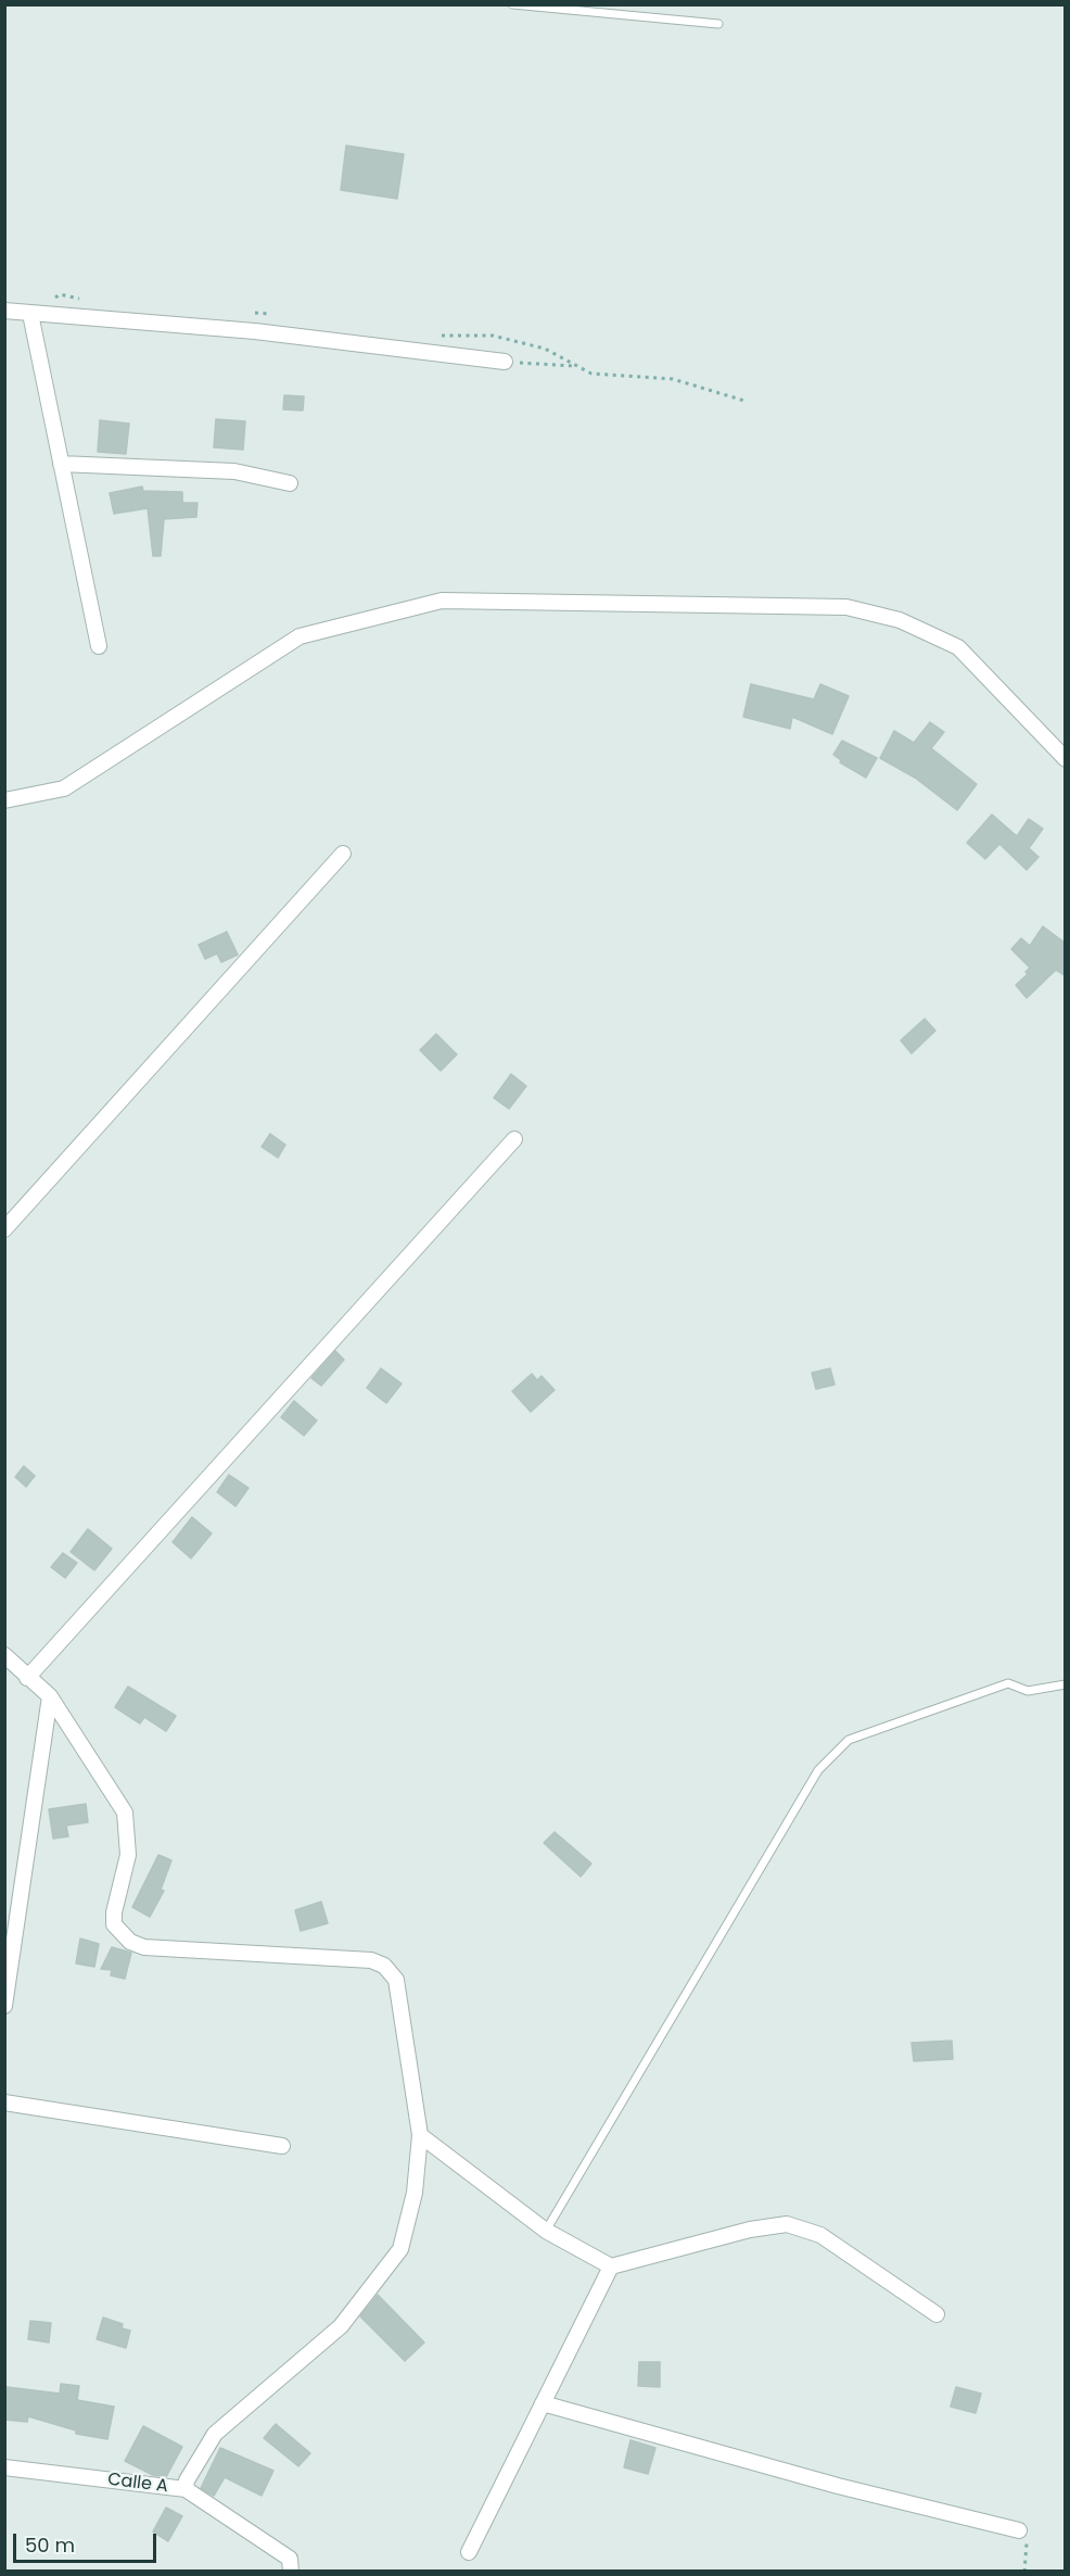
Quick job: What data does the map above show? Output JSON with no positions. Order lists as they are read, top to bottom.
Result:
{
  "streets": {
    "street": ["Calle A"]
  },
  "scale_bar": "50 m"
}
